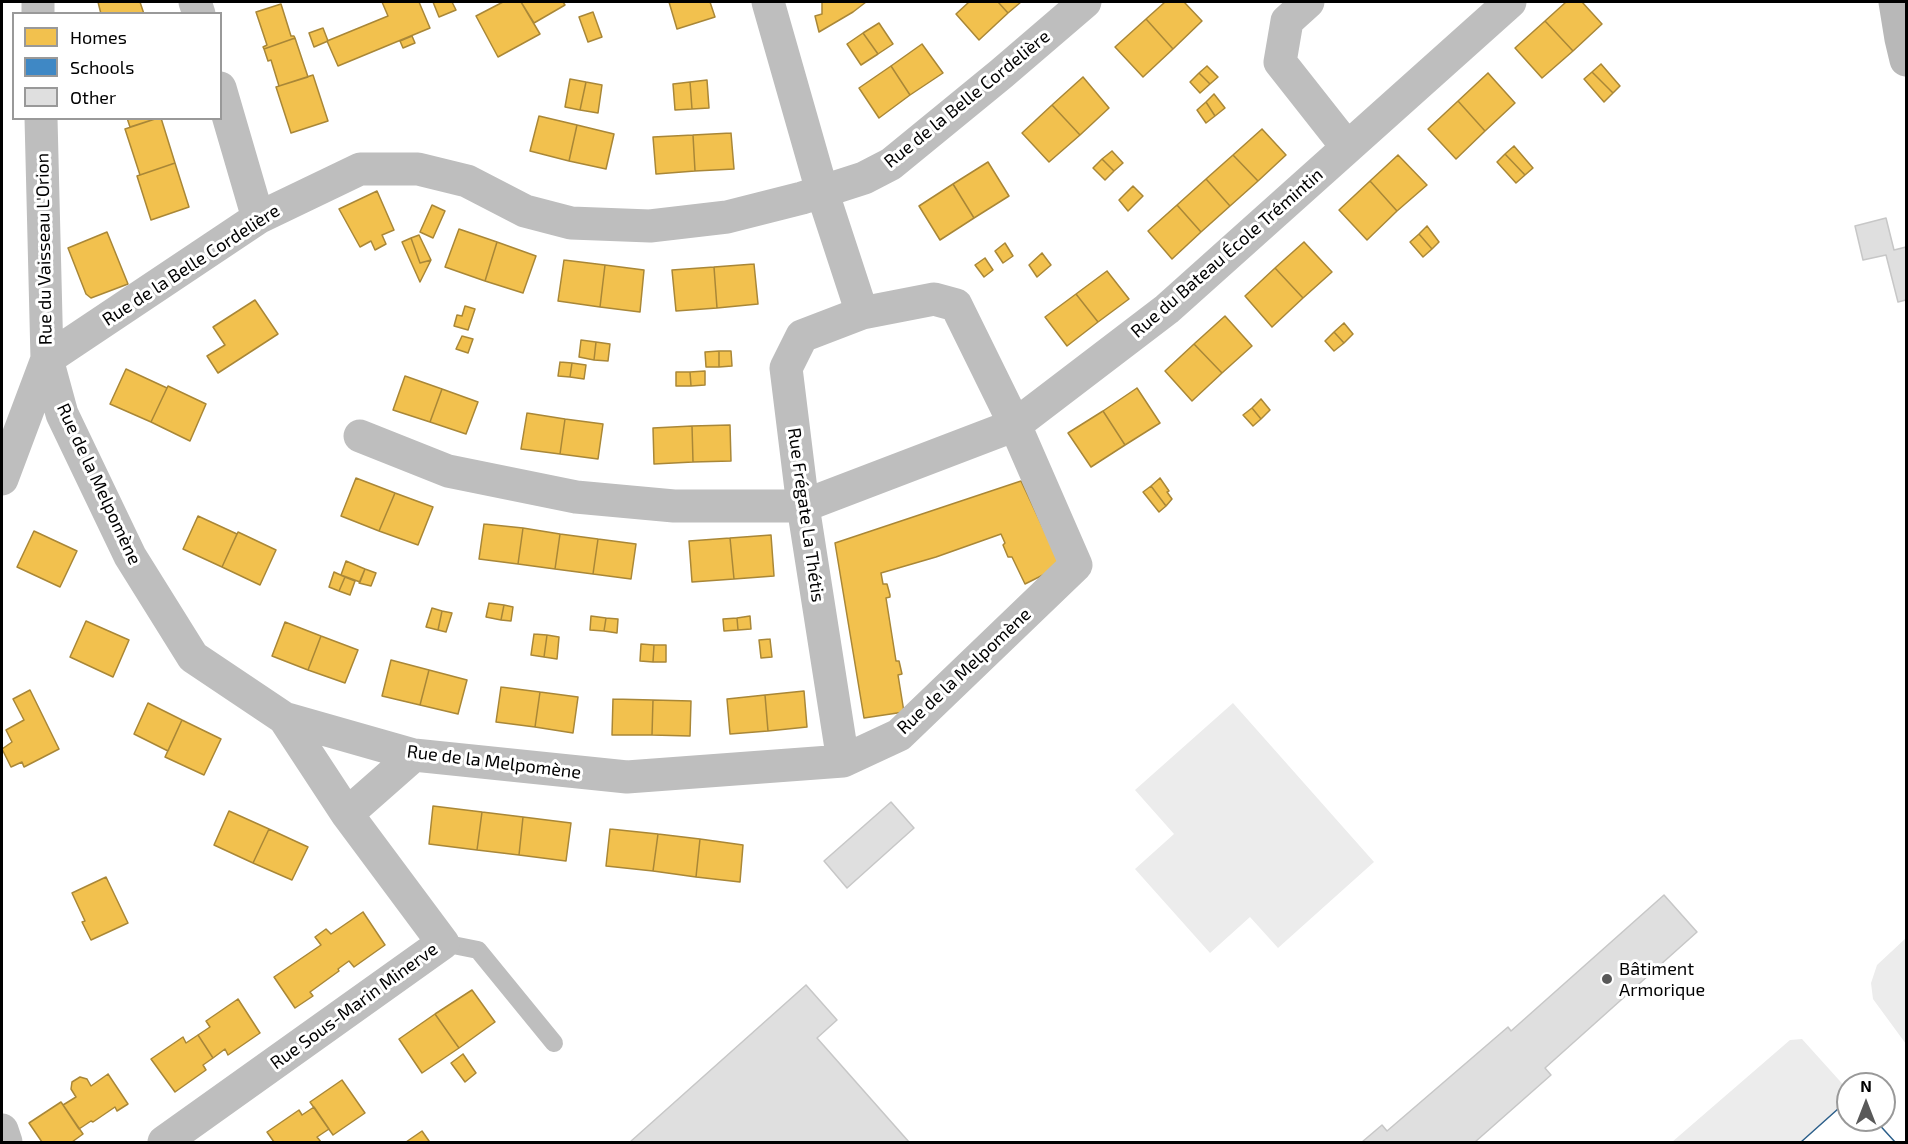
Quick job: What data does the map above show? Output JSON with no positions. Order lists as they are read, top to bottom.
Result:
{
  "streets": {
    "street": [
      "Rue de la Belle Cordelière",
      "Rue du Vaisseau L'Orion",
      "Rue du Bateau École Trémintin",
      "Rue de la Melpomène",
      "Rue Frégate La Thétis",
      "Rue Sous-Marin Minerve"
    ]
  },
  "crossings": [
    ["Rue de la Belle Cordelière", "Rue du Vaisseau L'Orion"],
    ["Rue de la Belle Cordelière", "Rue de la Melpomène"],
    ["Rue du Vaisseau L'Orion", "Rue de la Melpomène"],
    ["Rue du Bateau École Trémintin", "Rue Frégate La Thétis"],
    ["Rue de la Melpomène", "Rue Frégate La Thétis"],
    ["Rue de la Melpomène", "Rue Sous-Marin Minerve"]
  ],
  "places": ["Bâtiment Armorique"],
  "legend": ["Homes", "Schools", "Other"],
  "north": "top"
}
